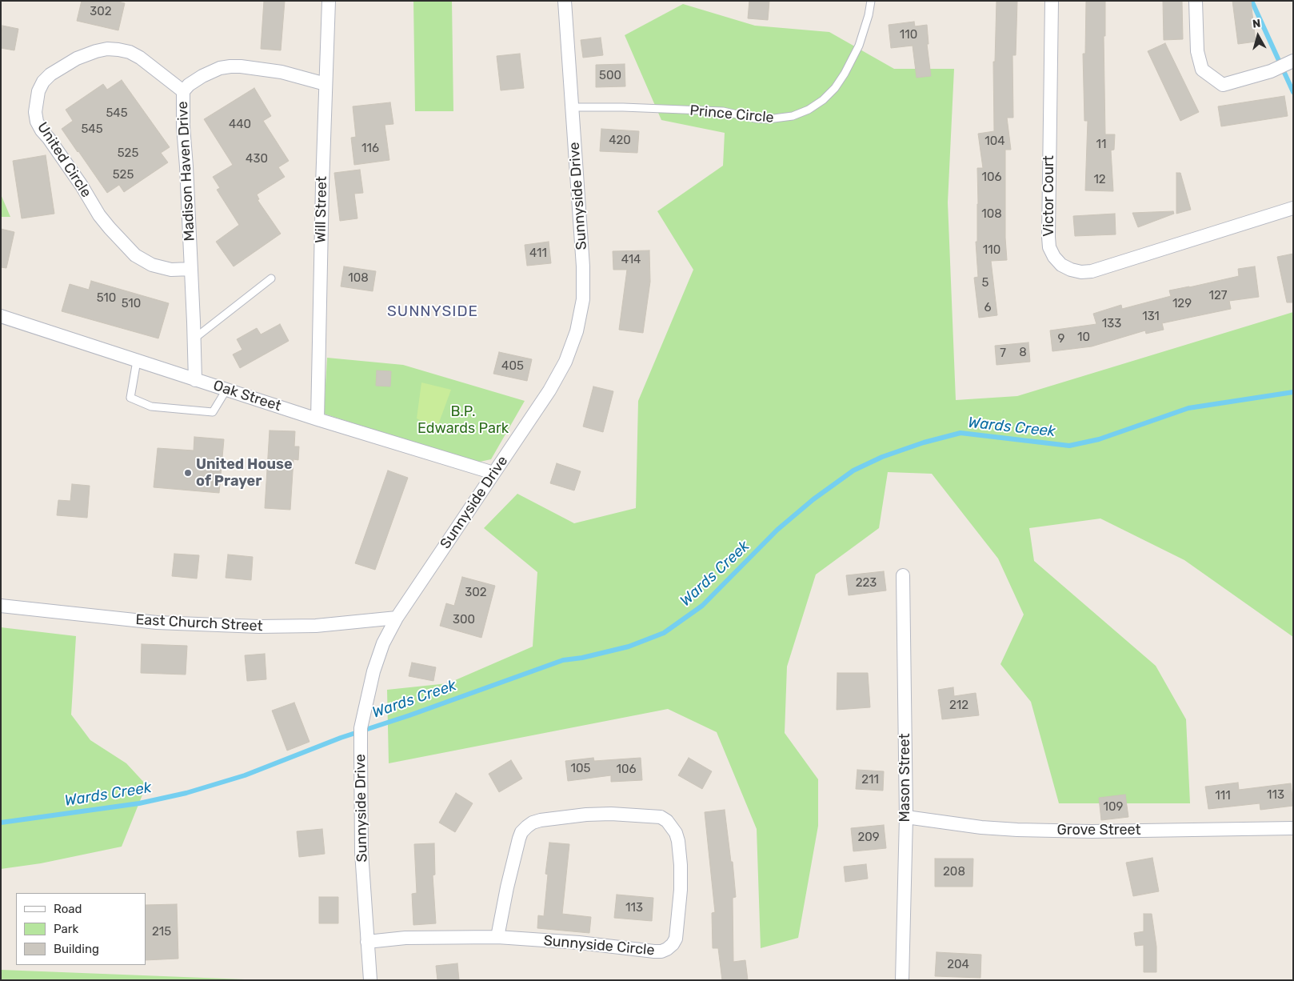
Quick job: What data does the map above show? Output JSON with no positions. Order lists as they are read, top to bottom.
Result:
{
  "streets": {
    "street": [
      "United Circle",
      "Madison Haven Drive",
      "Sunnyside Drive",
      "Victor Court",
      "Will Street",
      "Oak Street",
      "East Church Street",
      "Mason Street",
      "Grove Street",
      "Sunnyside Circle"
    ],
    "lane": ["Prince Circle"]
  },
  "crossings": [
    ["Prince Circle", "Sunnyside Drive"],
    ["United Circle", "Madison Haven Drive"],
    ["Madison Haven Drive", "Will Street"],
    ["Madison Haven Drive", "Oak Street"],
    ["Sunnyside Drive", "Oak Street"],
    ["Sunnyside Drive", "East Church Street"],
    ["Sunnyside Drive", "Sunnyside Circle"],
    ["Will Street", "Oak Street"],
    ["Mason Street", "Grove Street"]
  ],
  "districts": ["SUNNYSIDE"],
  "water": ["Wards Creek"],
  "parks": ["B.P. Edwards Park"],
  "places": ["United House of Prayer"],
  "house_numbers": [
    "302",
    "110",
    "500",
    "545",
    "440",
    "545",
    "420",
    "104",
    "11",
    "116",
    "525",
    "430",
    "525",
    "106",
    "12",
    "108",
    "110",
    "411",
    "414",
    "108",
    "5",
    "127",
    "510",
    "510",
    "129",
    "6",
    "131",
    "133",
    "10",
    "9",
    "8",
    "7",
    "405",
    "223",
    "302",
    "300",
    "212",
    "105",
    "106",
    "211",
    "113",
    "111",
    "109",
    "209",
    "208",
    "113",
    "215",
    "204"
  ],
  "legend": ["Road", "Park", "Building"],
  "north": "top"
}
